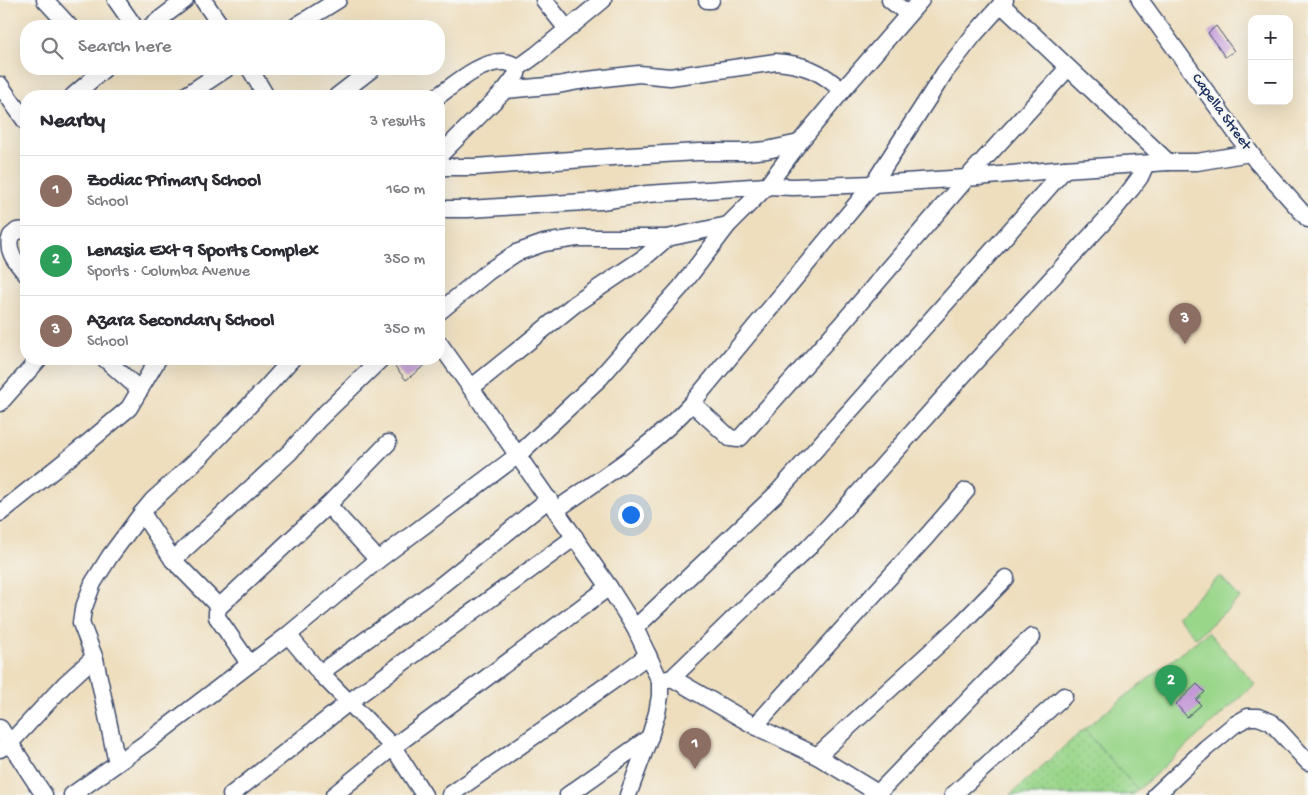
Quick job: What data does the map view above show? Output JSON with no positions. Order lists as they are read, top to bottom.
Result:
{
  "streets": {
    "street": ["Capella Street"]
  },
  "page": {
    "map_buttons": ["+", "−"],
    "search": "Search here",
    "heading": ["Nearby", "3 results"],
    "list": [
      {
        "mark": "1",
        "name": "Zodiac Primary School",
        "note": "School",
        "value": "160 m"
      },
      {
        "mark": "2",
        "name": "Lenasia Ext 9 Sports Complex",
        "note": "Sports · Columba Avenue",
        "value": "350 m"
      },
      {
        "mark": "3",
        "name": "Azara Secondary School",
        "note": "School",
        "value": "350 m"
      }
    ],
    "pins": ["3", "2", "1"]
  }
}
